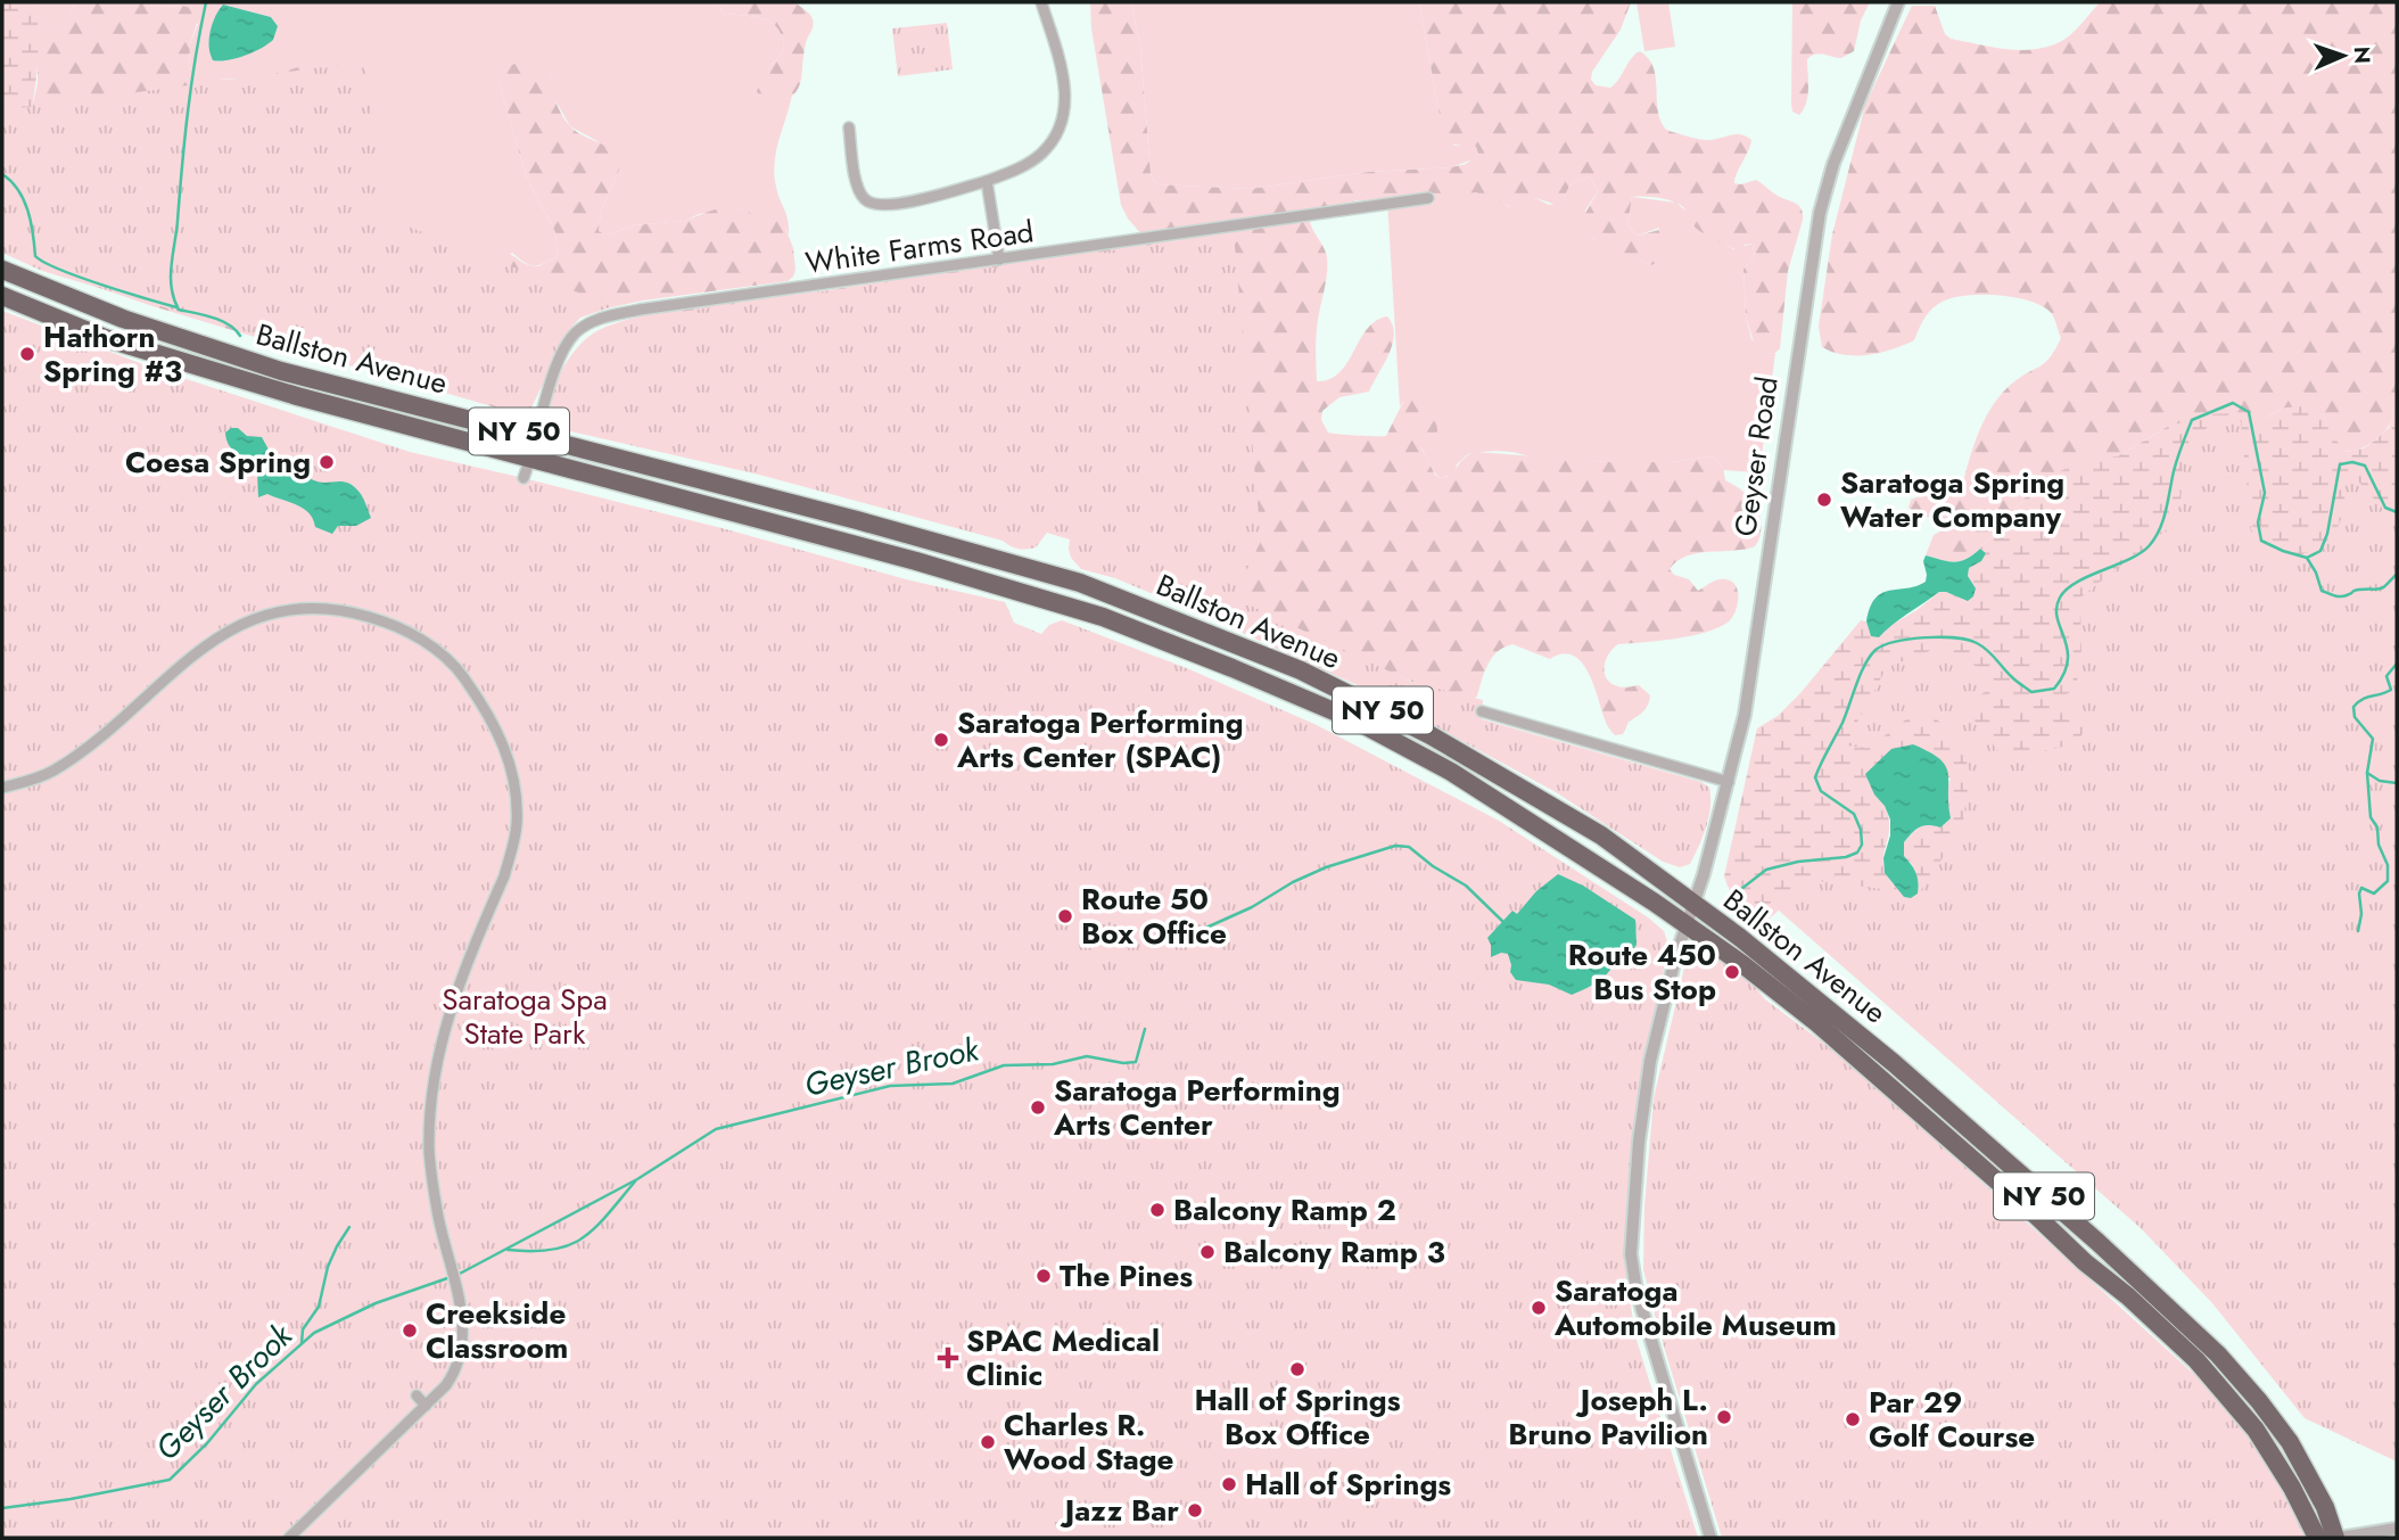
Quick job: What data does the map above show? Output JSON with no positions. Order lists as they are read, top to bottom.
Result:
{
  "streets": {
    "highway": ["Ballston Avenue", "NY 50"],
    "street": ["White Farms Road", "Geyser Road"]
  },
  "crossings": [
    ["White Farms Road", "Ballston Avenue"],
    ["Ballston Avenue", "Geyser Road"]
  ],
  "water": ["Geyser Brook"],
  "parks": ["Saratoga Spa State Park"],
  "places": {
    "other": [
      "Hathorn Spring #3",
      "Coesa Spring",
      "Saratoga Spring Water Company",
      "Saratoga Performing Arts Center (SPAC)",
      "Route 50 Box Office",
      "Route 450 Bus Stop",
      "Saratoga Performing Arts Center",
      "Balcony Ramp 2",
      "Balcony Ramp 3",
      "The Pines",
      "Saratoga Automobile Museum",
      "Creekside Classroom",
      "Hall of Springs Box Office",
      "Joseph L. Bruno Pavilion",
      "Par 29 Golf Course",
      "Charles R. Wood Stage",
      "Hall of Springs",
      "Jazz Bar"
    ],
    "health": ["SPAC Medical Clinic"]
  },
  "north": "right"
}
